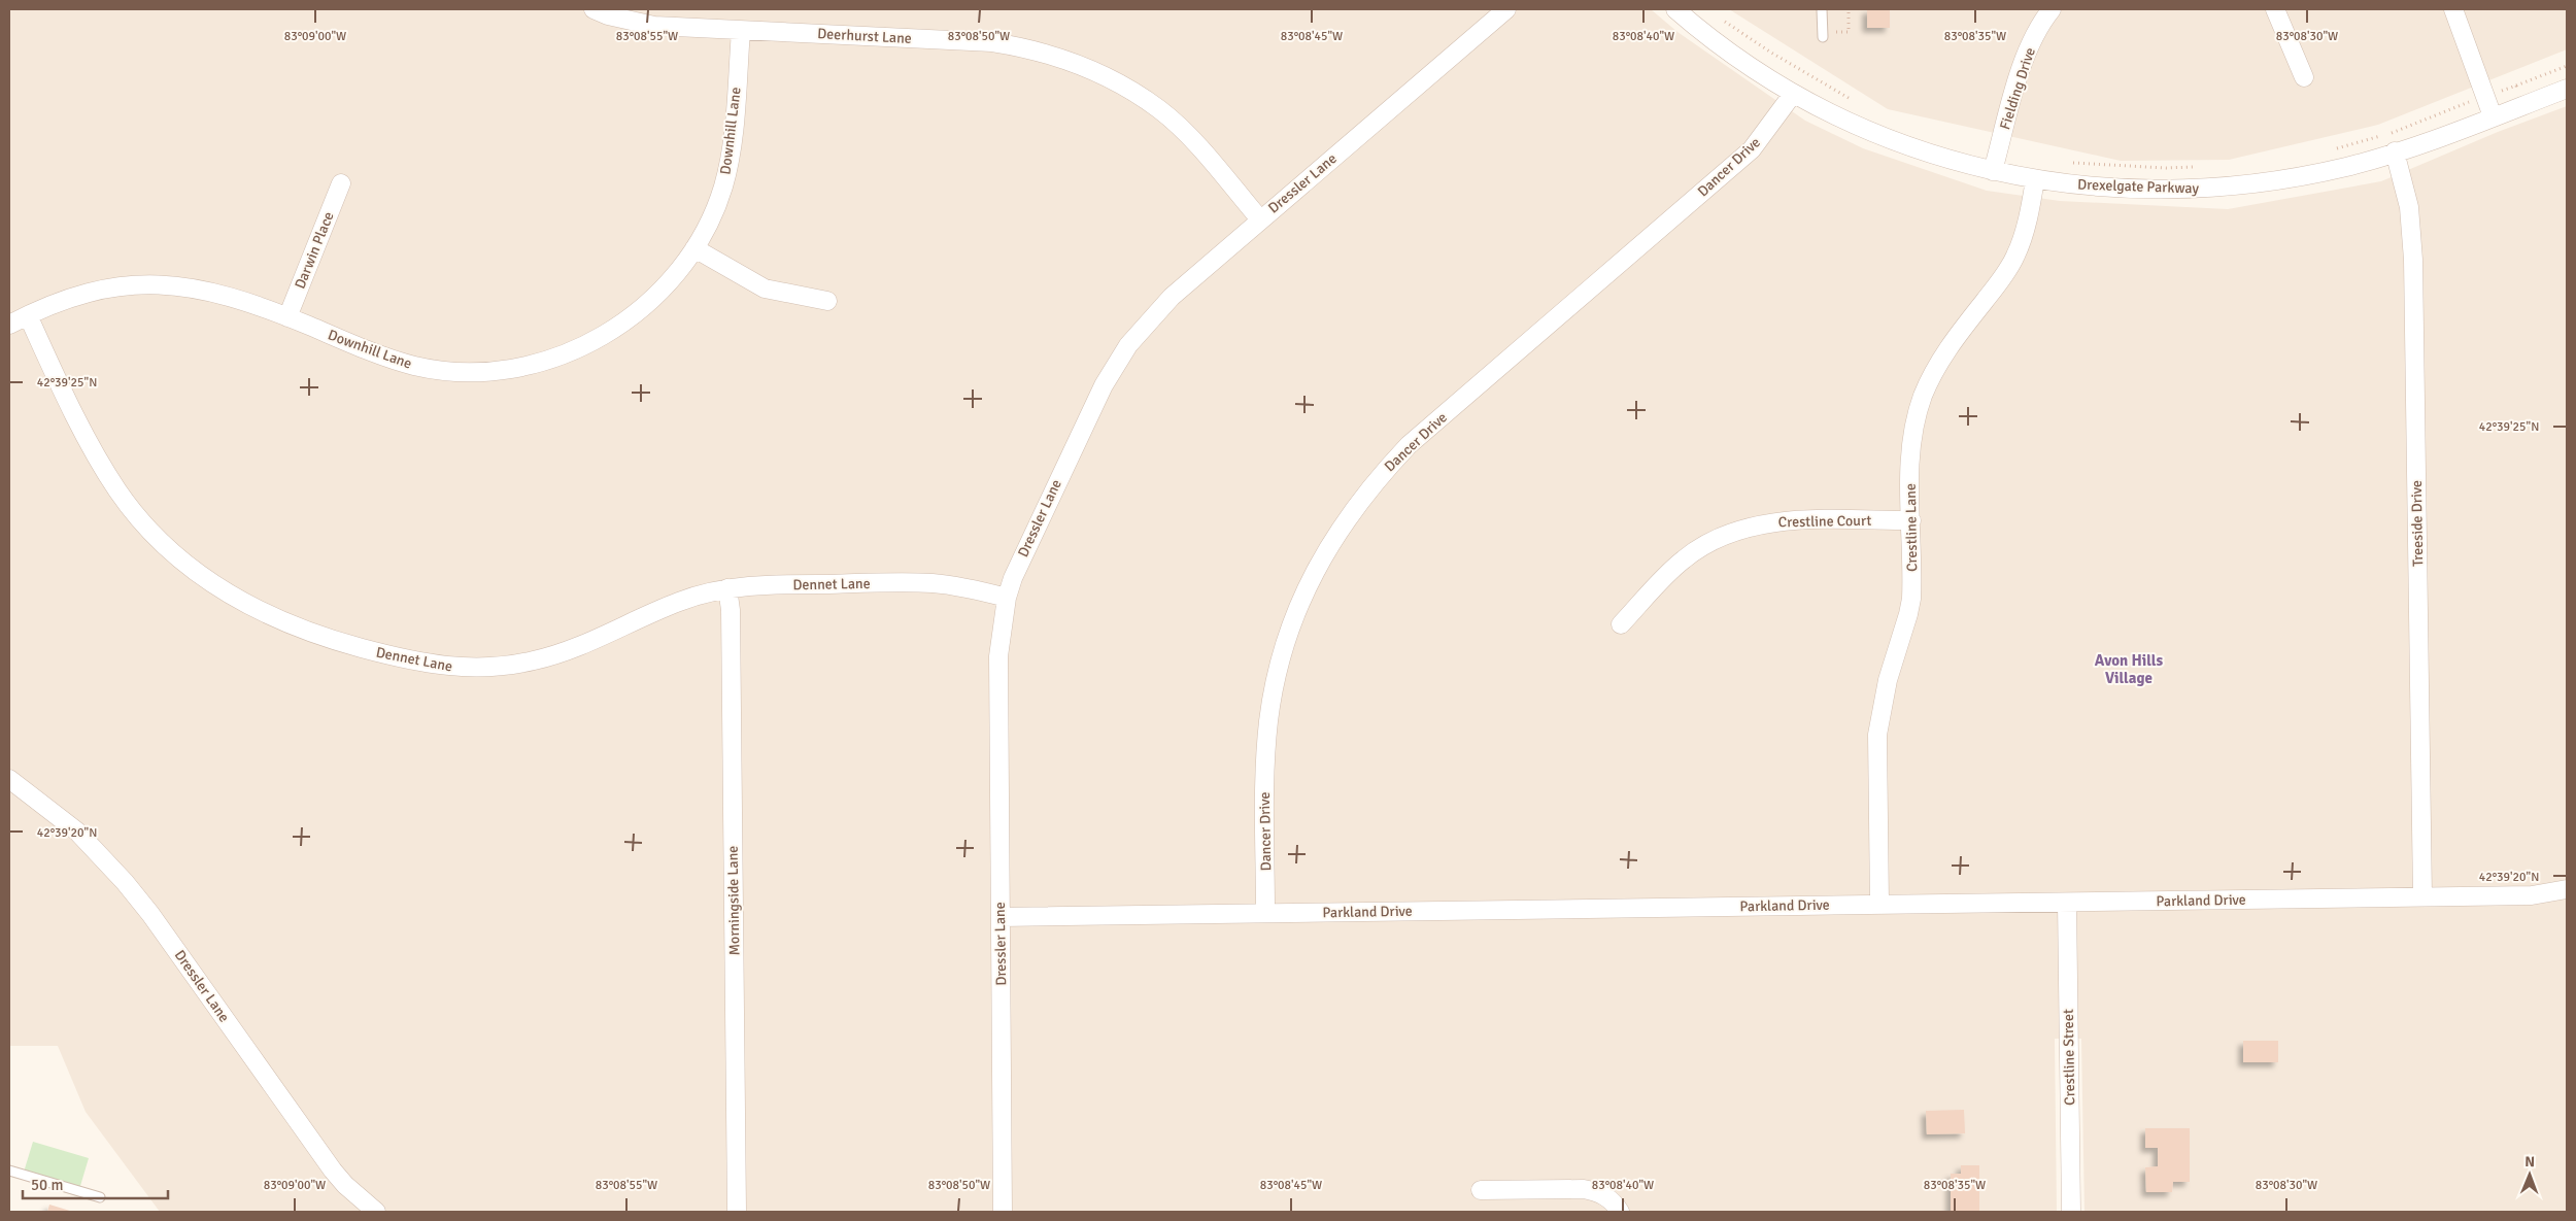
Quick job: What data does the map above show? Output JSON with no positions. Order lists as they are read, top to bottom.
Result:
{
  "streets": {
    "street": [
      "Deerhurst Lane",
      "Fielding Drive",
      "Downhill Lane",
      "Dancer Drive",
      "Dressler Lane",
      "Drexelgate Parkway",
      "Darwin Place",
      "Crestline Court",
      "Treeside Drive",
      "Crestline Lane",
      "Dennet Lane",
      "Morningside Lane",
      "Parkland Drive",
      "Crestline Street"
    ]
  },
  "crossings": [
    ["Deerhurst Lane", "Downhill Lane"],
    ["Deerhurst Lane", "Dressler Lane"],
    ["Fielding Drive", "Drexelgate Parkway"],
    ["Downhill Lane", "Darwin Place"],
    ["Downhill Lane", "Dennet Lane"],
    ["Dancer Drive", "Drexelgate Parkway"],
    ["Dancer Drive", "Parkland Drive"],
    ["Dressler Lane", "Dennet Lane"],
    ["Dressler Lane", "Parkland Drive"],
    ["Drexelgate Parkway", "Treeside Drive"],
    ["Drexelgate Parkway", "Crestline Lane"],
    ["Crestline Court", "Crestline Lane"],
    ["Treeside Drive", "Parkland Drive"],
    ["Crestline Lane", "Parkland Drive"],
    ["Dennet Lane", "Morningside Lane"],
    ["Parkland Drive", "Crestline Street"]
  ],
  "districts": ["Avon Hills Village"],
  "scale_bar": "50 m",
  "north": "top",
  "coordinates": [
    "83°09'00\"W",
    "83°08'55\"W",
    "83°08'50\"W",
    "83°08'45\"W",
    "83°08'40\"W",
    "83°08'35\"W",
    "83°08'30\"W",
    "42°39'25\"N",
    "42°39'20\"N"
  ]
}
